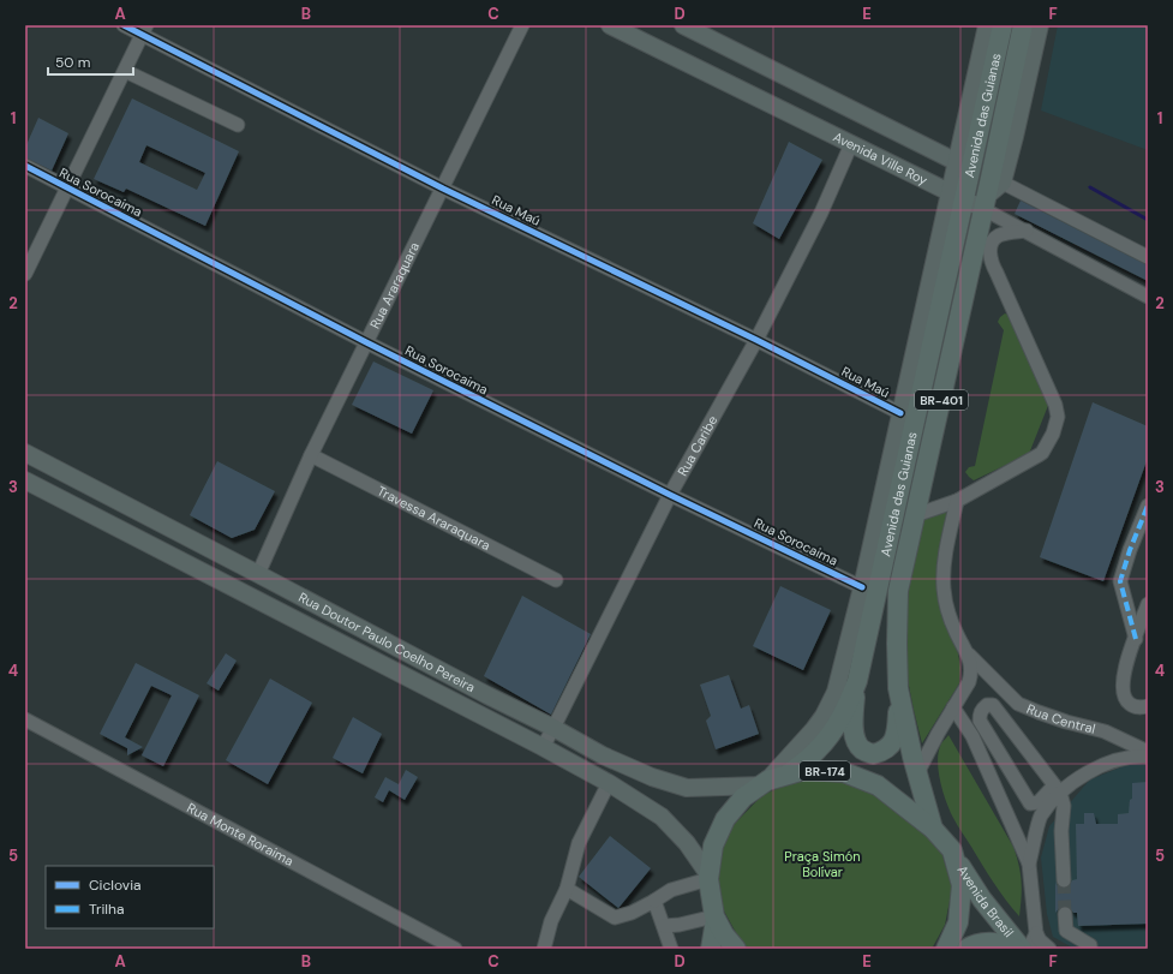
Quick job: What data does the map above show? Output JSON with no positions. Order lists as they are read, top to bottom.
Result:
{
  "streets": {
    "highway": [
      "Avenida das Guianas",
      "BR-401",
      "BR-174",
      "Avenida Brasil"
    ],
    "main road": ["Avenida Ville Roy", "Rua Doutor Paulo Coelho Pereira"],
    "street": [
      "Rua Sorocaima",
      "Rua Maú",
      "Rua Araraquara",
      "Rua Caribe",
      "Travessa Araraquara",
      "Rua Central",
      "Rua Monte Roraima"
    ]
  },
  "crossings": [
    ["Avenida das Guianas", "Avenida Ville Roy"],
    ["Avenida das Guianas", "Rua Sorocaima"],
    ["Avenida das Guianas", "Rua Maú"],
    ["Avenida das Guianas", "BR-174"],
    ["Avenida Ville Roy", "Rua Caribe"],
    ["Rua Sorocaima", "Rua Araraquara"],
    ["Rua Sorocaima", "Rua Caribe"],
    ["Rua Maú", "Rua Araraquara"],
    ["Rua Maú", "Rua Caribe"],
    ["Rua Araraquara", "Travessa Araraquara"],
    ["Rua Araraquara", "Rua Doutor Paulo Coelho Pereira"],
    ["Rua Caribe", "Rua Doutor Paulo Coelho Pereira"],
    ["Rua Doutor Paulo Coelho Pereira", "BR-174"],
    ["BR-174", "Avenida Brasil"]
  ],
  "parks": ["Praça Simón Bolívar"],
  "legend": ["Ciclovia", "Trilha"],
  "scale_bar": "50 m",
  "grid": {
    "columns": [
      "A",
      "B",
      "C",
      "D",
      "E",
      "F"
    ],
    "rows": [
      "1",
      "2",
      "3",
      "4",
      "5"
    ]
  }
}
